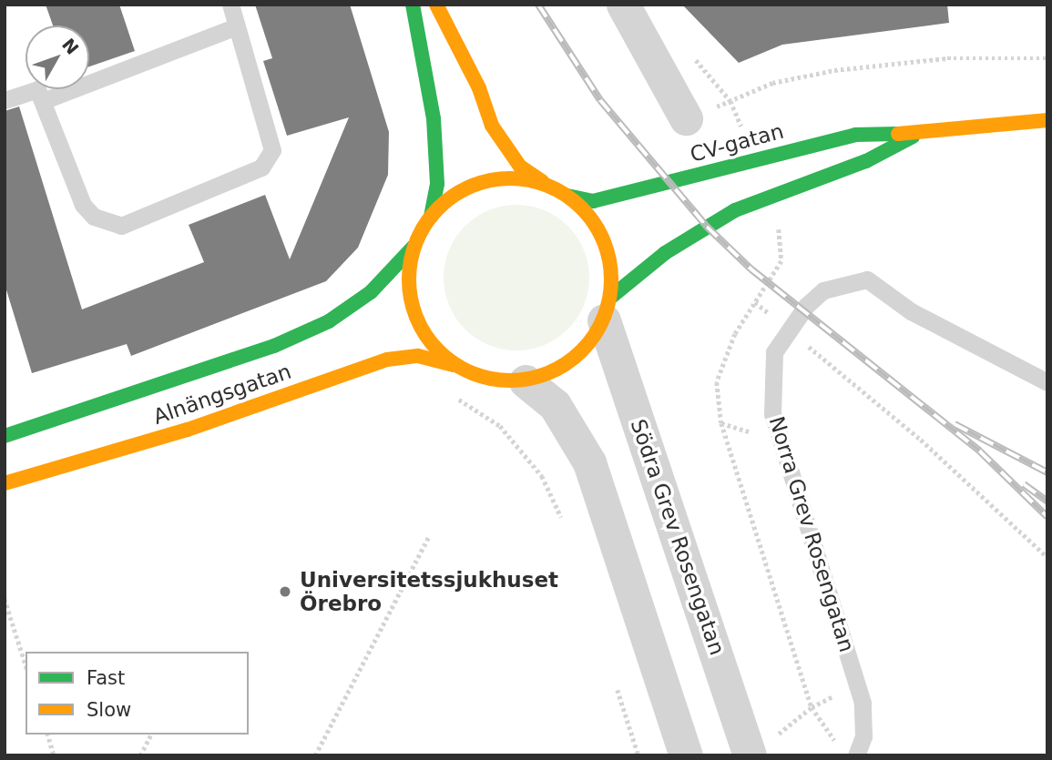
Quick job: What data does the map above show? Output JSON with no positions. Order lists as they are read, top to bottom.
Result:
{
  "streets": {
    "main road": ["CV-gatan", "Alnängsgatan"],
    "street": ["Södra Grev Rosengatan"],
    "lane": ["Norra Grev Rosengatan"]
  },
  "crossings": [
    ["CV-gatan", "Alnängsgatan"],
    ["CV-gatan", "Södra Grev Rosengatan"],
    ["Alnängsgatan", "Södra Grev Rosengatan"]
  ],
  "places": ["Universitetssjukhuset Örebro"],
  "legend": ["Fast", "Slow"],
  "north": "top right"
}
